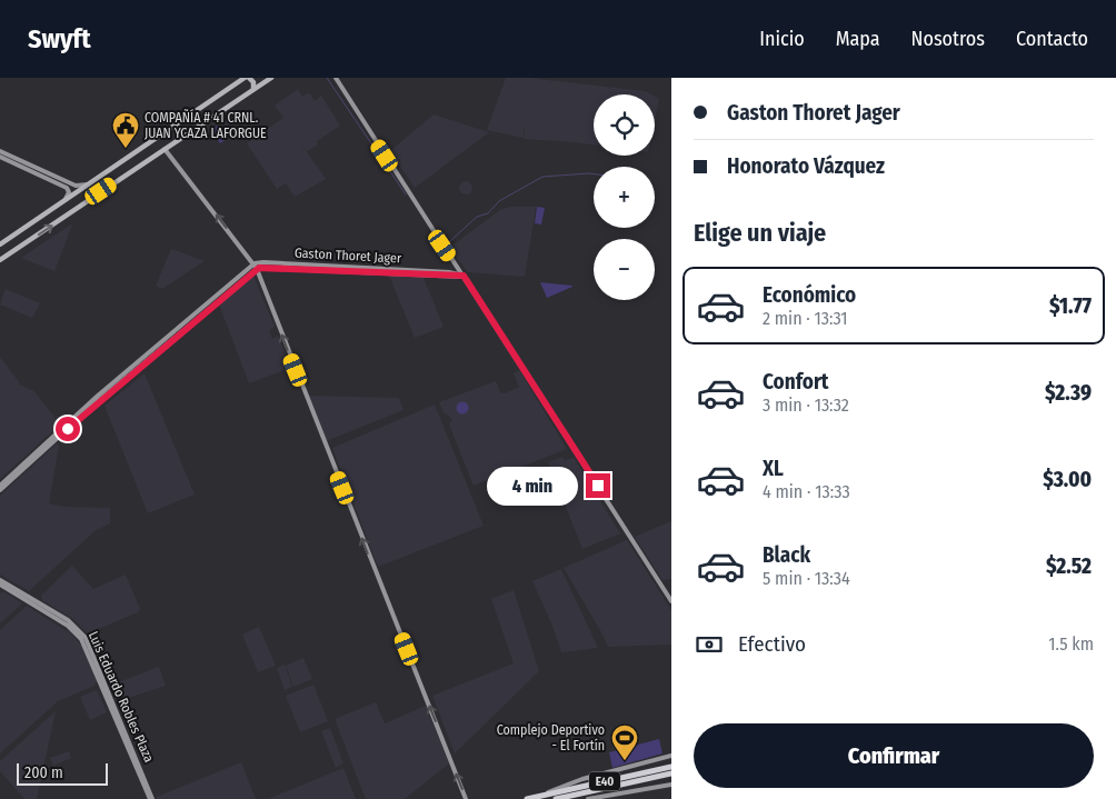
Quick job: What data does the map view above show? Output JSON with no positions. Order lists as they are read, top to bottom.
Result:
{
  "streets": {
    "highway": ["E40"],
    "street": ["Gaston Thoret Jager", "Luis Eduardo Robles Plaza"]
  },
  "places": {
    "public building": ["COMPAÑÍA # 41 CRNL. JUAN YCAZA LAFORGUE"],
    "sports": ["Complejo Deportivo - El Fortín"]
  },
  "scale_bar": "200 m",
  "page": {
    "header": "Swyft",
    "nav": [
      "Inicio",
      "Mapa",
      "Nosotros",
      "Contacto"
    ],
    "banner": ["Gaston Thoret Jager", "Honorato Vázquez"],
    "map_buttons": ["+", "−"],
    "heading": "Elige un viaje",
    "list": [
      {
        "name": "Económico",
        "note": "2 min · 13:31",
        "value": "$1.77"
      },
      {
        "name": "Confort",
        "note": "3 min · 13:32",
        "value": "$2.39"
      },
      {
        "name": "XL",
        "note": "4 min · 13:33",
        "value": "$3.00"
      },
      {
        "name": "Black",
        "note": "5 min · 13:34",
        "value": "$2.52"
      }
    ],
    "bubble": "4 min",
    "pay": ["Efectivo", "1.5 km"],
    "buttons": "Confirmar",
    "scale": "200 m"
  }
}
